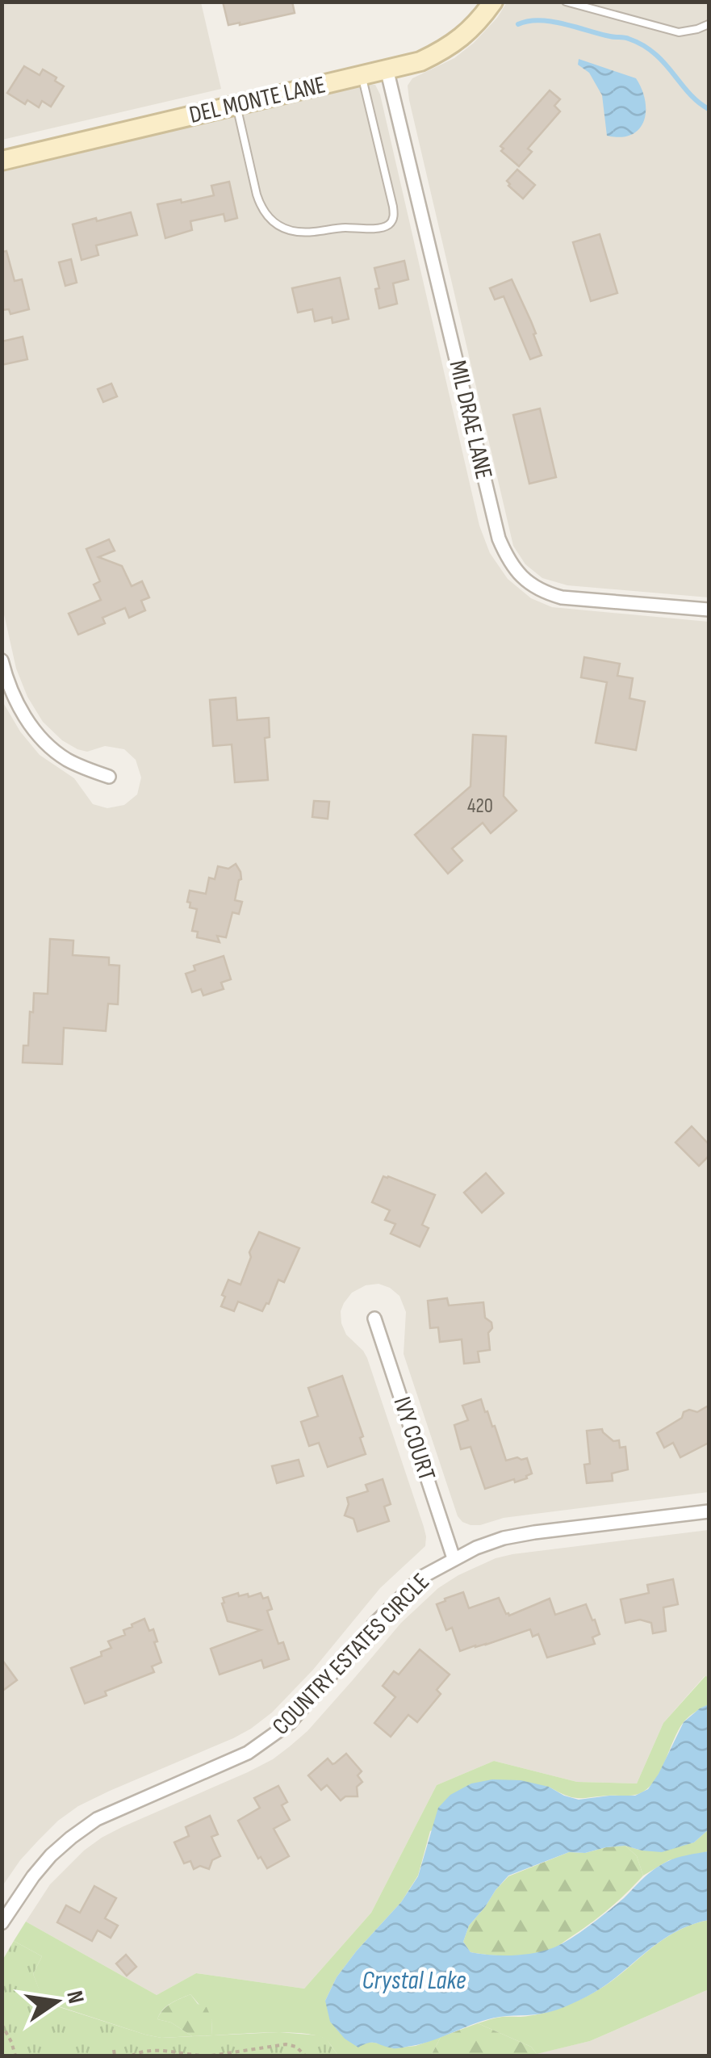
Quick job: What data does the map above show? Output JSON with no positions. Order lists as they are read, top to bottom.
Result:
{
  "streets": {
    "street": [
      "DEL MONTE LANE",
      "MIL DRAE LANE",
      "IVY COURT",
      "COUNTRY ESTATES CIRCLE"
    ]
  },
  "crossings": [
    ["DEL MONTE LANE", "MIL DRAE LANE"],
    ["IVY COURT", "COUNTRY ESTATES CIRCLE"]
  ],
  "water": ["Crystal Lake"],
  "house_numbers": ["420"],
  "north": "right"
}
